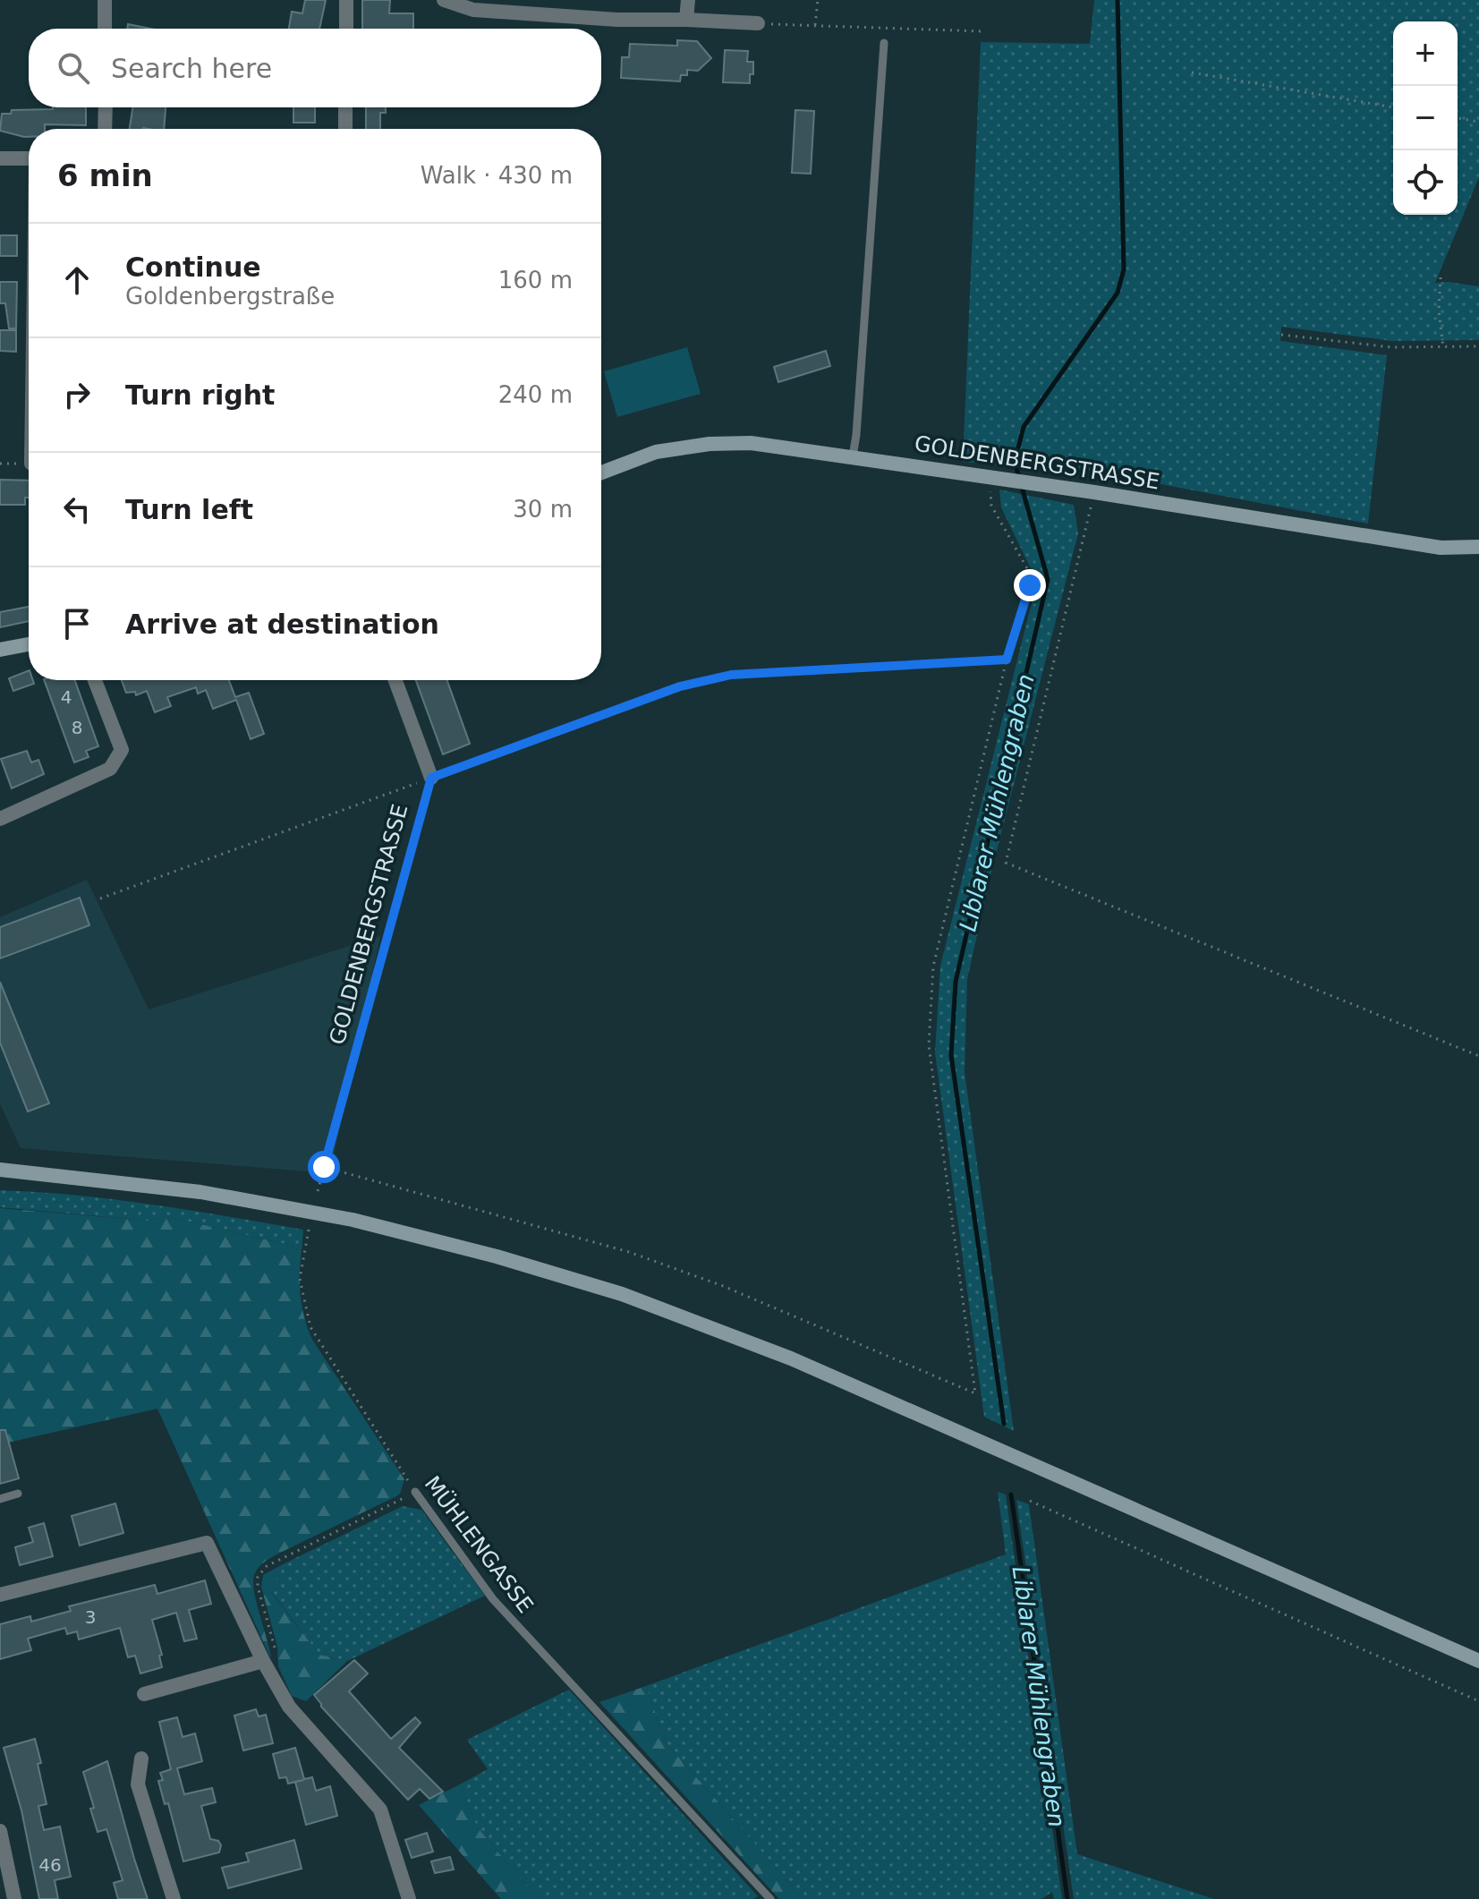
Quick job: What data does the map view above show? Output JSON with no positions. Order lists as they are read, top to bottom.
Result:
{
  "streets": {
    "main road": ["GOLDENBERGSTRASSE"],
    "lane": ["MÜHLENGASSE"]
  },
  "water": ["Liblarer Mühlengraben"],
  "house_numbers": [
    "4",
    "8",
    "3",
    "46"
  ],
  "page": {
    "map_buttons": ["+", "−"],
    "search": "Search here",
    "heading": ["6 min", "Walk · 430 m"],
    "list": [
      ["Continue", "Goldenbergstraße", "160 m"],
      ["Turn right", "240 m"],
      ["Turn left", "30 m"],
      "Arrive at destination"
    ]
  }
}
